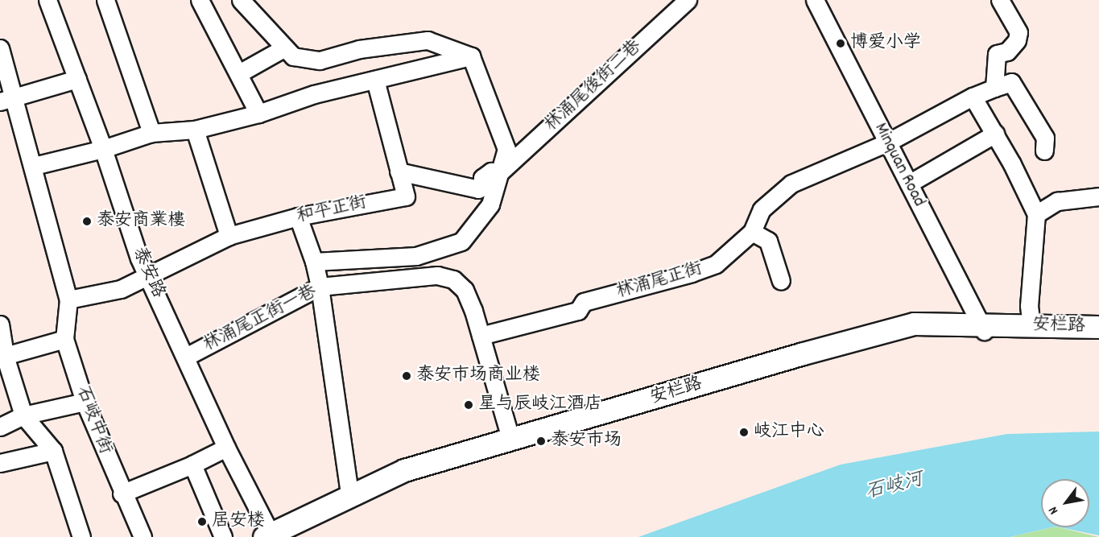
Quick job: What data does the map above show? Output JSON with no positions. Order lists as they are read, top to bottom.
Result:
{
  "streets": {
    "main road": ["安栏路"],
    "street": [
      "林涌尾後街二巷",
      "Minquan Road",
      "和平正街",
      "泰安路",
      "林涌尾正街",
      "林涌尾正街一巷",
      "石岐中街"
    ]
  },
  "crossings": [
    ["林涌尾後街二巷", "和平正街"],
    ["Minquan Road", "林涌尾正街"],
    ["Minquan Road", "安栏路"],
    ["和平正街", "泰安路"],
    ["和平正街", "石岐中街"],
    ["泰安路", "林涌尾正街一巷"],
    ["泰安路", "安栏路"],
    ["林涌尾正街", "林涌尾正街一巷"],
    ["林涌尾正街一巷", "安栏路"]
  ],
  "water": ["石岐河"],
  "places": [
    "博爱小学",
    "泰安商業樓",
    "泰安市场商业楼",
    "星与辰岐江酒店",
    "岐江中心",
    "泰安市场",
    "居安楼"
  ],
  "north": "bottom left"
}
